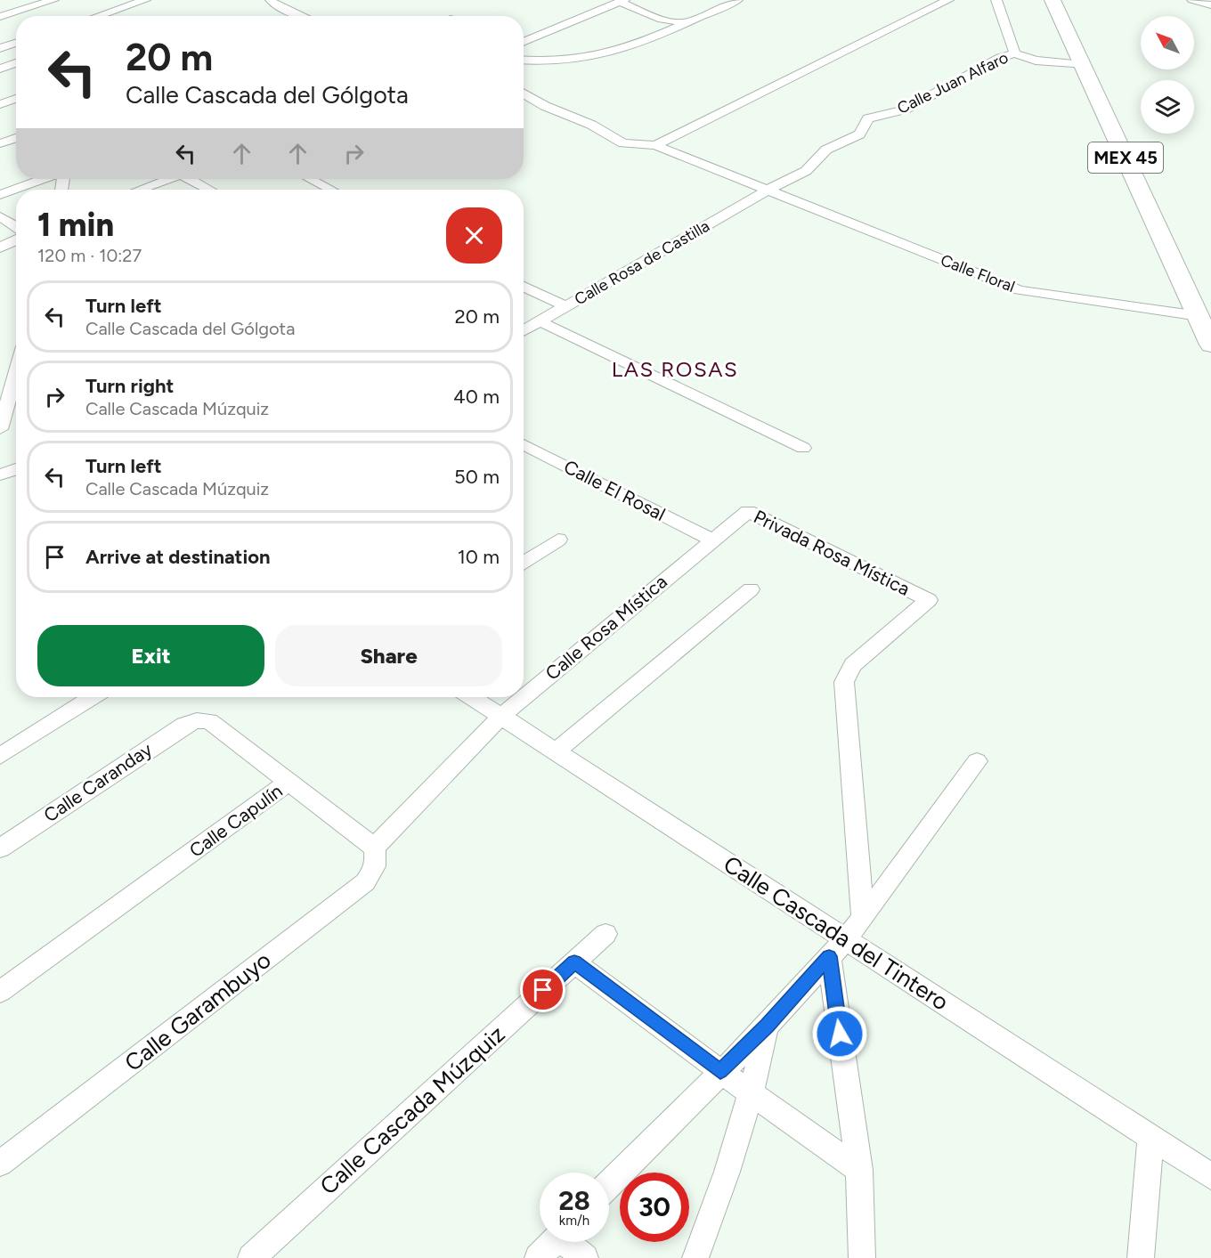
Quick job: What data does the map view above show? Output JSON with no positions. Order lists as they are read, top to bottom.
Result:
{
  "streets": {
    "highway": ["MEX 45"],
    "street": [
      "Calle Juan Alfaro",
      "Calle Rosa de Castilla",
      "Calle Floral",
      "Calle El Rosal",
      "Privada Rosa Mística",
      "Calle Rosa Mística",
      "Calle Caranday",
      "Calle Capulín",
      "Calle Cascada del Tintero",
      "Calle Garambuyo",
      "Calle Cascada Múzquiz"
    ]
  },
  "crossings": [
    ["Calle Juan Alfaro", "Calle Rosa de Castilla"],
    ["Calle Juan Alfaro", "Calle Floral"],
    ["MEX 45", "Calle Floral"],
    ["Calle Rosa de Castilla", "Calle Floral"],
    ["Calle El Rosal", "Privada Rosa Mística"],
    ["Calle El Rosal", "Calle Rosa Mística"],
    ["Privada Rosa Mística", "Calle Rosa Mística"],
    ["Calle Rosa Mística", "Calle Cascada del Tintero"],
    ["Calle Caranday", "Calle Capulín"],
    ["Calle Capulín", "Calle Garambuyo"]
  ],
  "districts": ["LAS ROSAS"],
  "north": "top left",
  "page": {
    "turn": ["20 m", "Calle Cascada del Gólgota"],
    "heading": ["1 min", "120 m · 10:27"],
    "list": [
      {
        "name": "Turn left",
        "note": "Calle Cascada del Gólgota",
        "value": "20 m"
      },
      {
        "name": "Turn right",
        "note": "Calle Cascada Múzquiz",
        "value": "40 m"
      },
      {
        "name": "Turn left",
        "note": "Calle Cascada Múzquiz",
        "value": "50 m"
      },
      {
        "name": "Arrive at destination",
        "value": "10 m"
      }
    ],
    "buttons": ["Exit", "Share"],
    "speed": "28 km/h",
    "limit": "30"
  }
}
